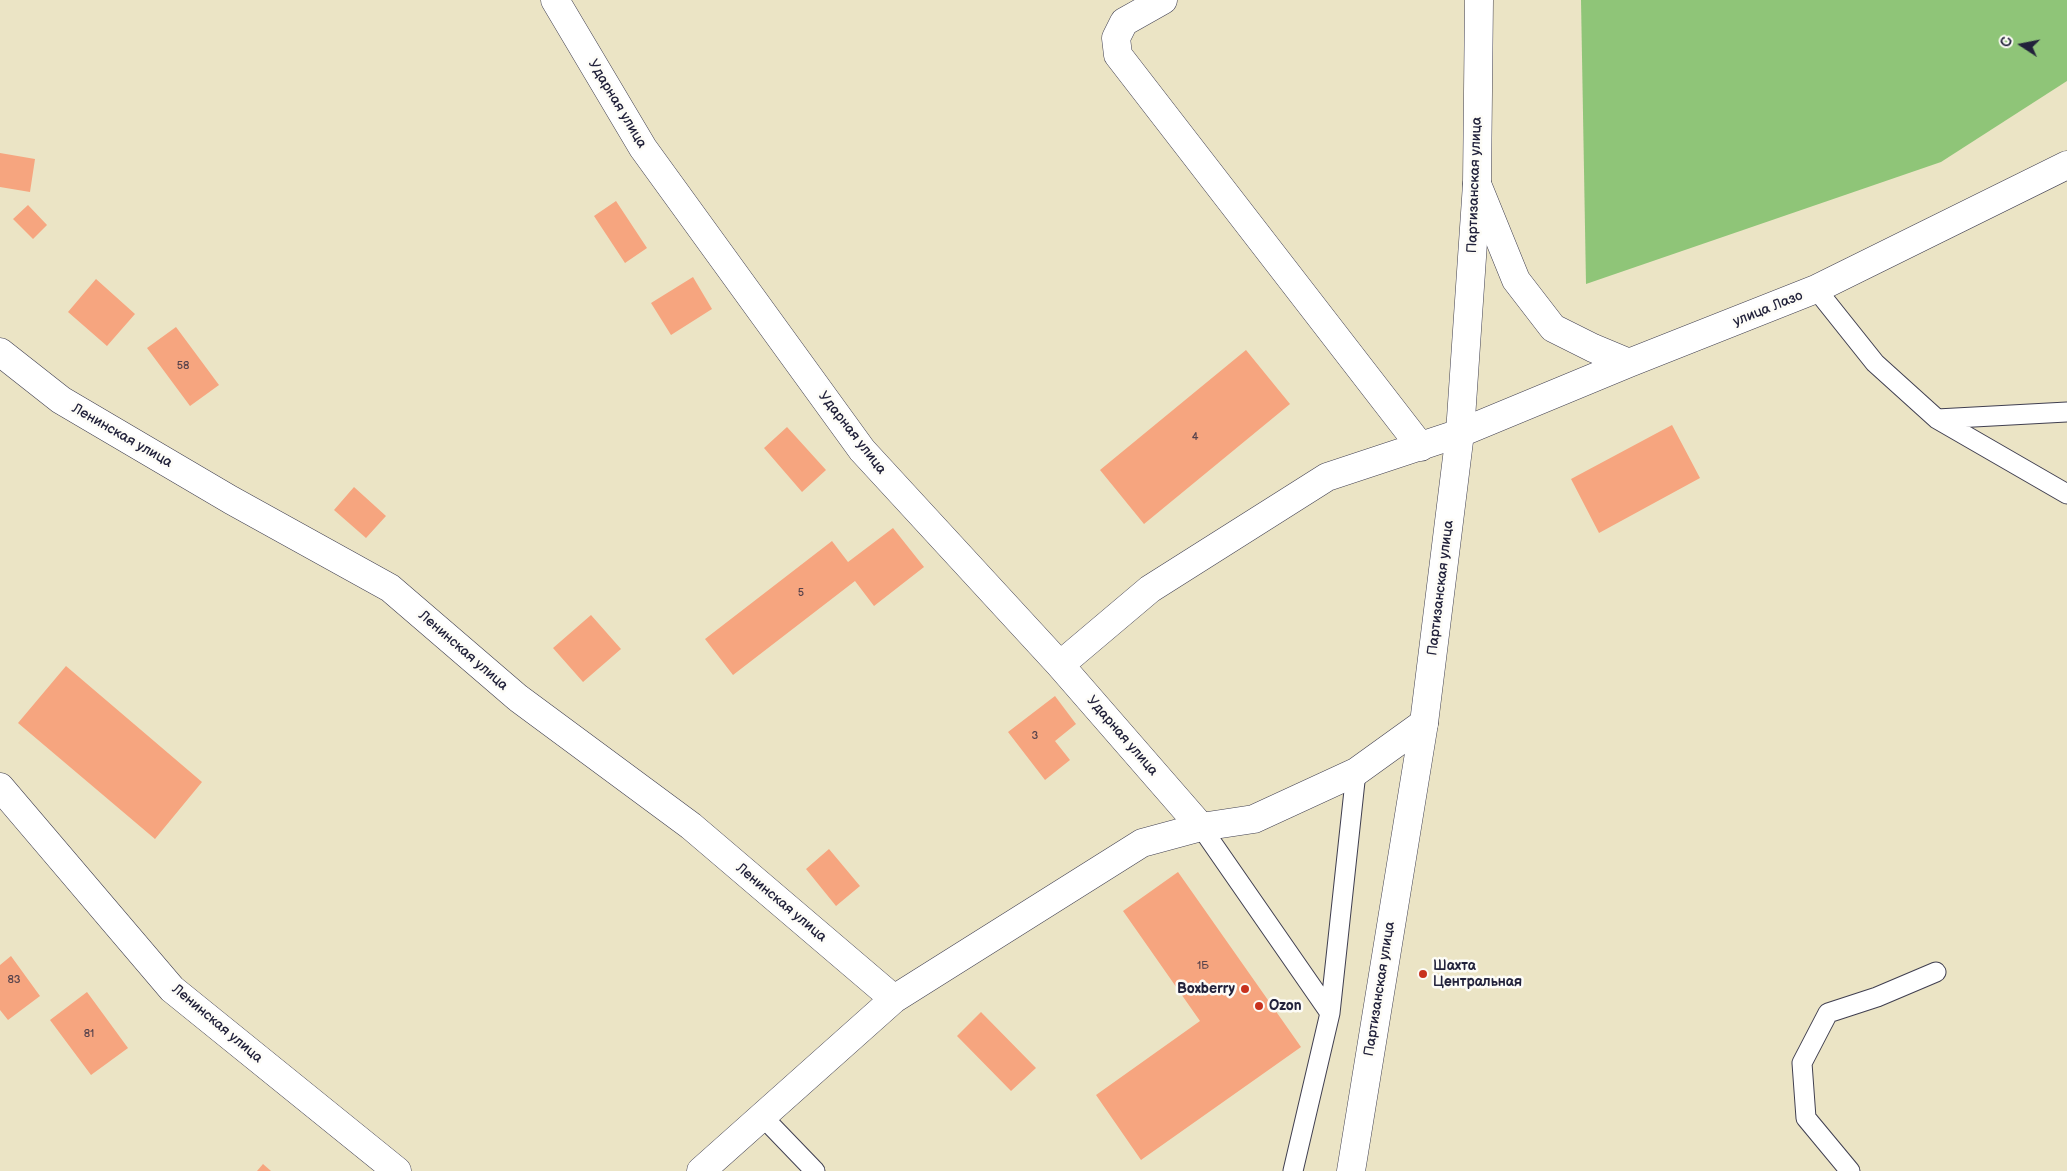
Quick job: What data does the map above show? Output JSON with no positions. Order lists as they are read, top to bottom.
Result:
{
  "streets": {
    "street": [
      "Ударная улица",
      "Партизанская улица",
      "улица Лазо",
      "Ленинская улица"
    ]
  },
  "crossings": [
    ["Ударная улица", "улица Лазо"],
    ["Партизанская улица", "улица Лазо"]
  ],
  "places": ["Шахта Центральная", "Boxberry", "Ozon"],
  "house_numbers": [
    "58",
    "4",
    "5",
    "3",
    "1Б",
    "83",
    "81"
  ],
  "north": "left"
}
